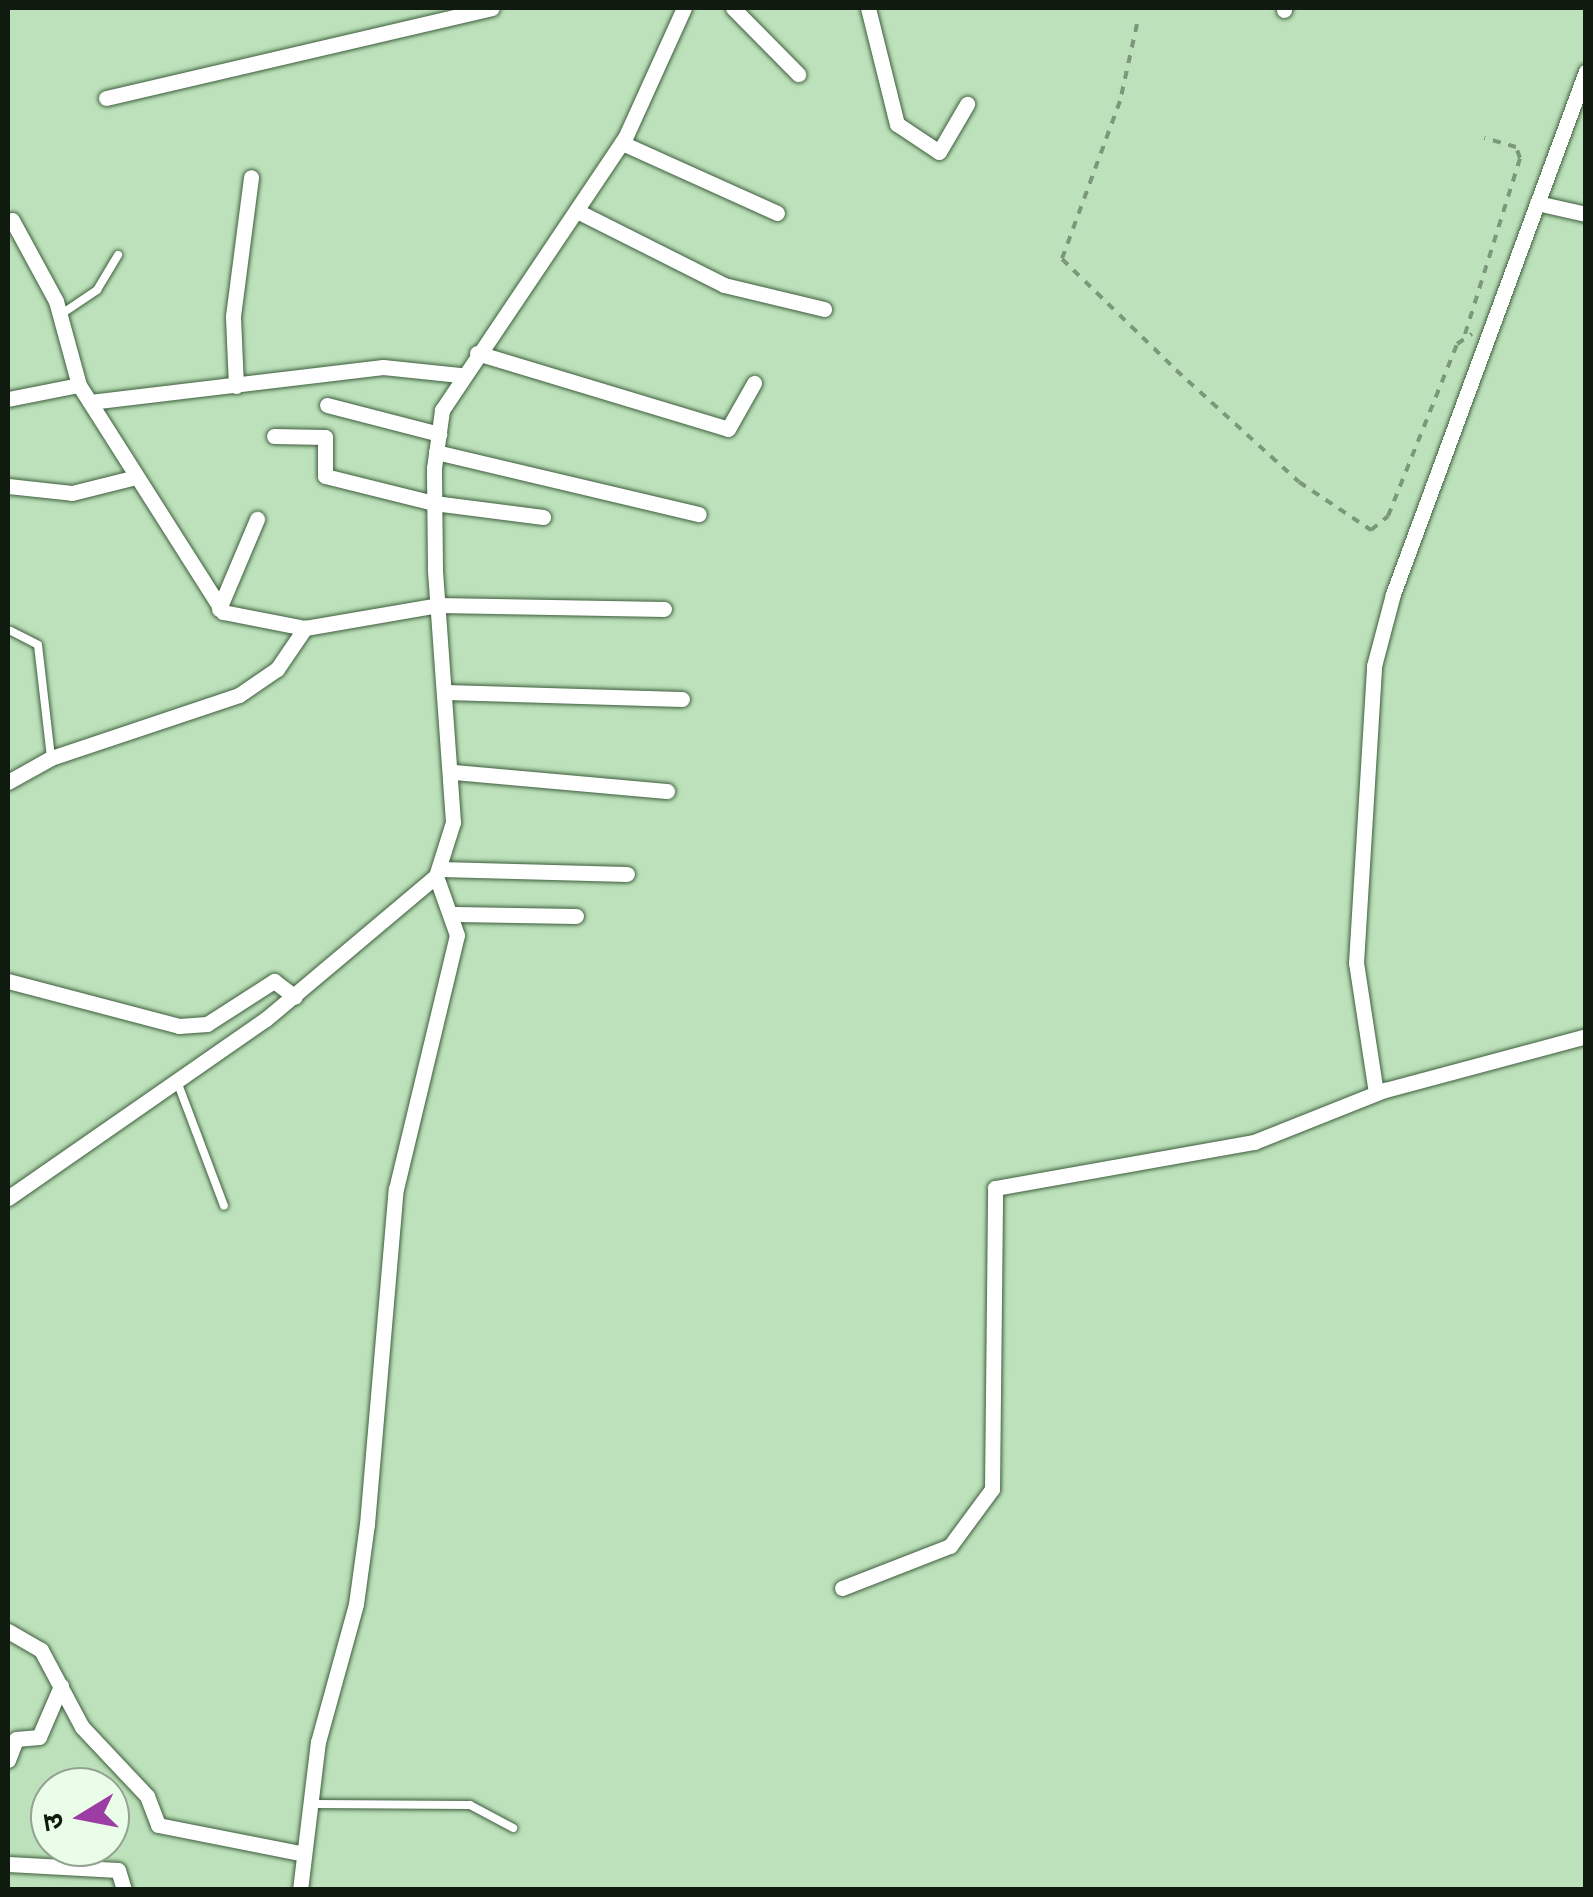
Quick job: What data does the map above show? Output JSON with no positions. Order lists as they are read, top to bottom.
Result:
{
  "north": "left"
}
